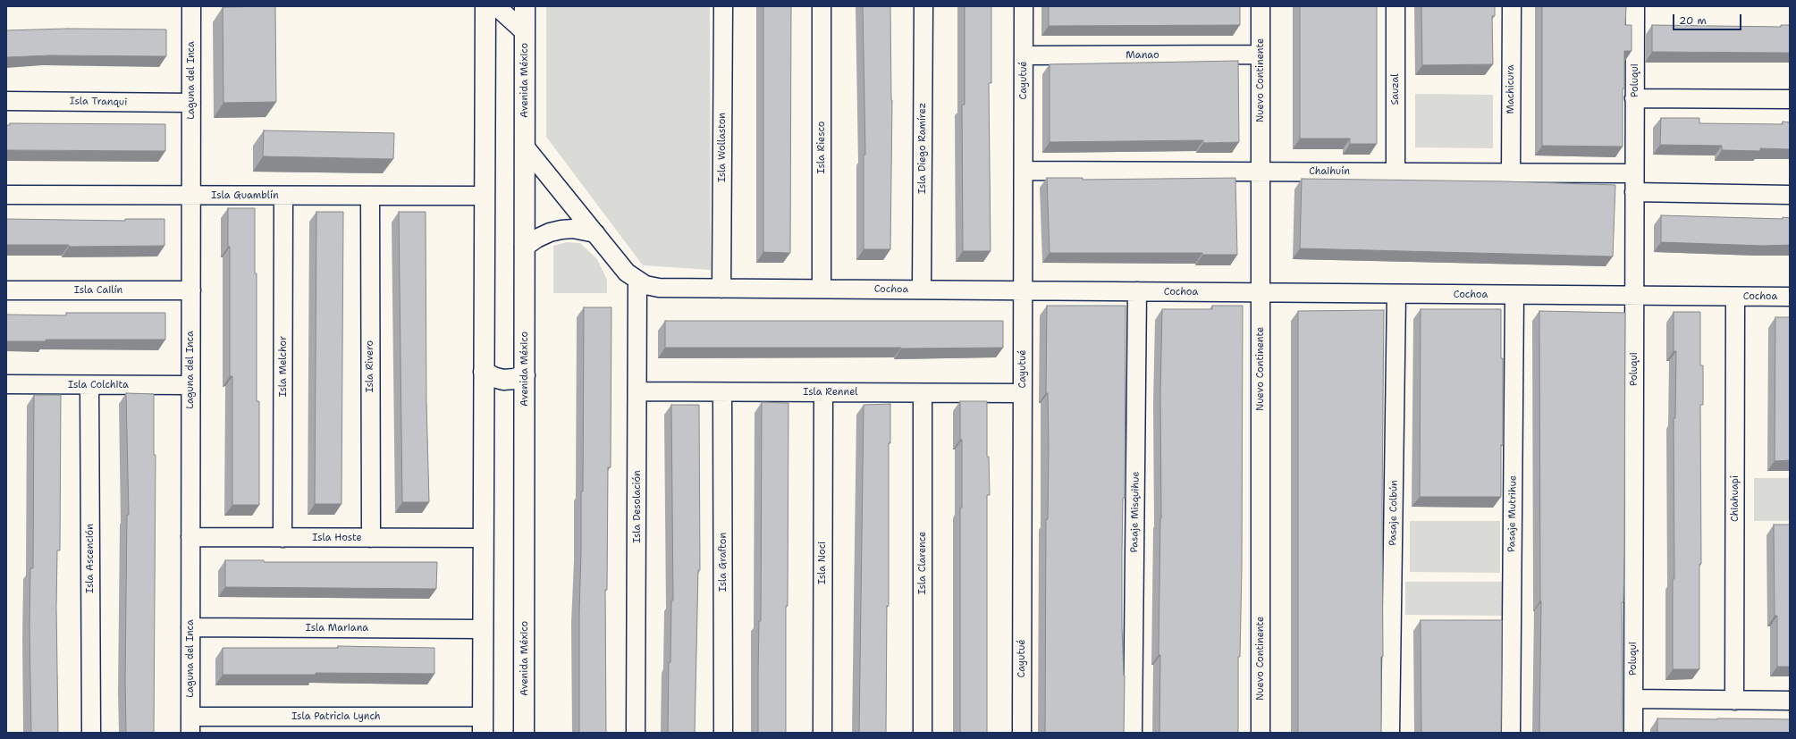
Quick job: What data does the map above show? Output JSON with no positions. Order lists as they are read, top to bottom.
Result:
{
  "streets": {
    "street": [
      "Manao",
      "Laguna del Inca",
      "Avenida México",
      "Cayutué",
      "Nuevo Continente",
      "Poluqui",
      "Sauzal",
      "Machicura",
      "Isla Tranqui",
      "Isla Wollaston",
      "Isla Riesco",
      "Isla Diego Ramírez",
      "Chaihuín",
      "Isla Guamblín",
      "Cochoa",
      "Isla Cailín",
      "Isla Melchor",
      "Isla Rivero",
      "Isla Colchita",
      "Isla Rennel",
      "Chiahuapi",
      "Isla Desolación",
      "Pasaje Misquihue",
      "Pasaje Colbún",
      "Pasaje Mutrihue",
      "Isla Hoste",
      "Isla Ascención",
      "Isla Grafton",
      "Isla Noci",
      "Isla Clarence",
      "Isla Mariana",
      "Isla Patricia Lynch"
    ]
  },
  "crossings": [
    ["Manao", "Cayutué"],
    ["Manao", "Nuevo Continente"],
    ["Laguna del Inca", "Isla Tranqui"],
    ["Laguna del Inca", "Isla Guamblín"],
    ["Laguna del Inca", "Isla Cailín"],
    ["Laguna del Inca", "Isla Colchita"],
    ["Laguna del Inca", "Isla Hoste"],
    ["Laguna del Inca", "Isla Mariana"],
    ["Laguna del Inca", "Isla Patricia Lynch"],
    ["Avenida México", "Cochoa"],
    ["Cayutué", "Chaihuín"],
    ["Cayutué", "Cochoa"],
    ["Cayutué", "Isla Rennel"],
    ["Nuevo Continente", "Chaihuín"],
    ["Nuevo Continente", "Cochoa"],
    ["Poluqui", "Chaihuín"],
    ["Poluqui", "Cochoa"],
    ["Sauzal", "Chaihuín"],
    ["Machicura", "Chaihuín"],
    ["Isla Wollaston", "Cochoa"],
    ["Isla Riesco", "Cochoa"],
    ["Isla Diego Ramírez", "Cochoa"],
    ["Isla Guamblín", "Isla Melchor"],
    ["Isla Guamblín", "Isla Rivero"],
    ["Cochoa", "Chiahuapi"],
    ["Cochoa", "Isla Desolación"],
    ["Cochoa", "Pasaje Misquihue"],
    ["Cochoa", "Pasaje Colbún"],
    ["Cochoa", "Pasaje Mutrihue"],
    ["Isla Melchor", "Isla Hoste"],
    ["Isla Rivero", "Isla Hoste"],
    ["Isla Colchita", "Isla Ascención"],
    ["Isla Rennel", "Isla Desolación"],
    ["Isla Rennel", "Isla Grafton"],
    ["Isla Rennel", "Isla Noci"],
    ["Isla Rennel", "Isla Clarence"]
  ],
  "scale_bar": "20 m"
}
